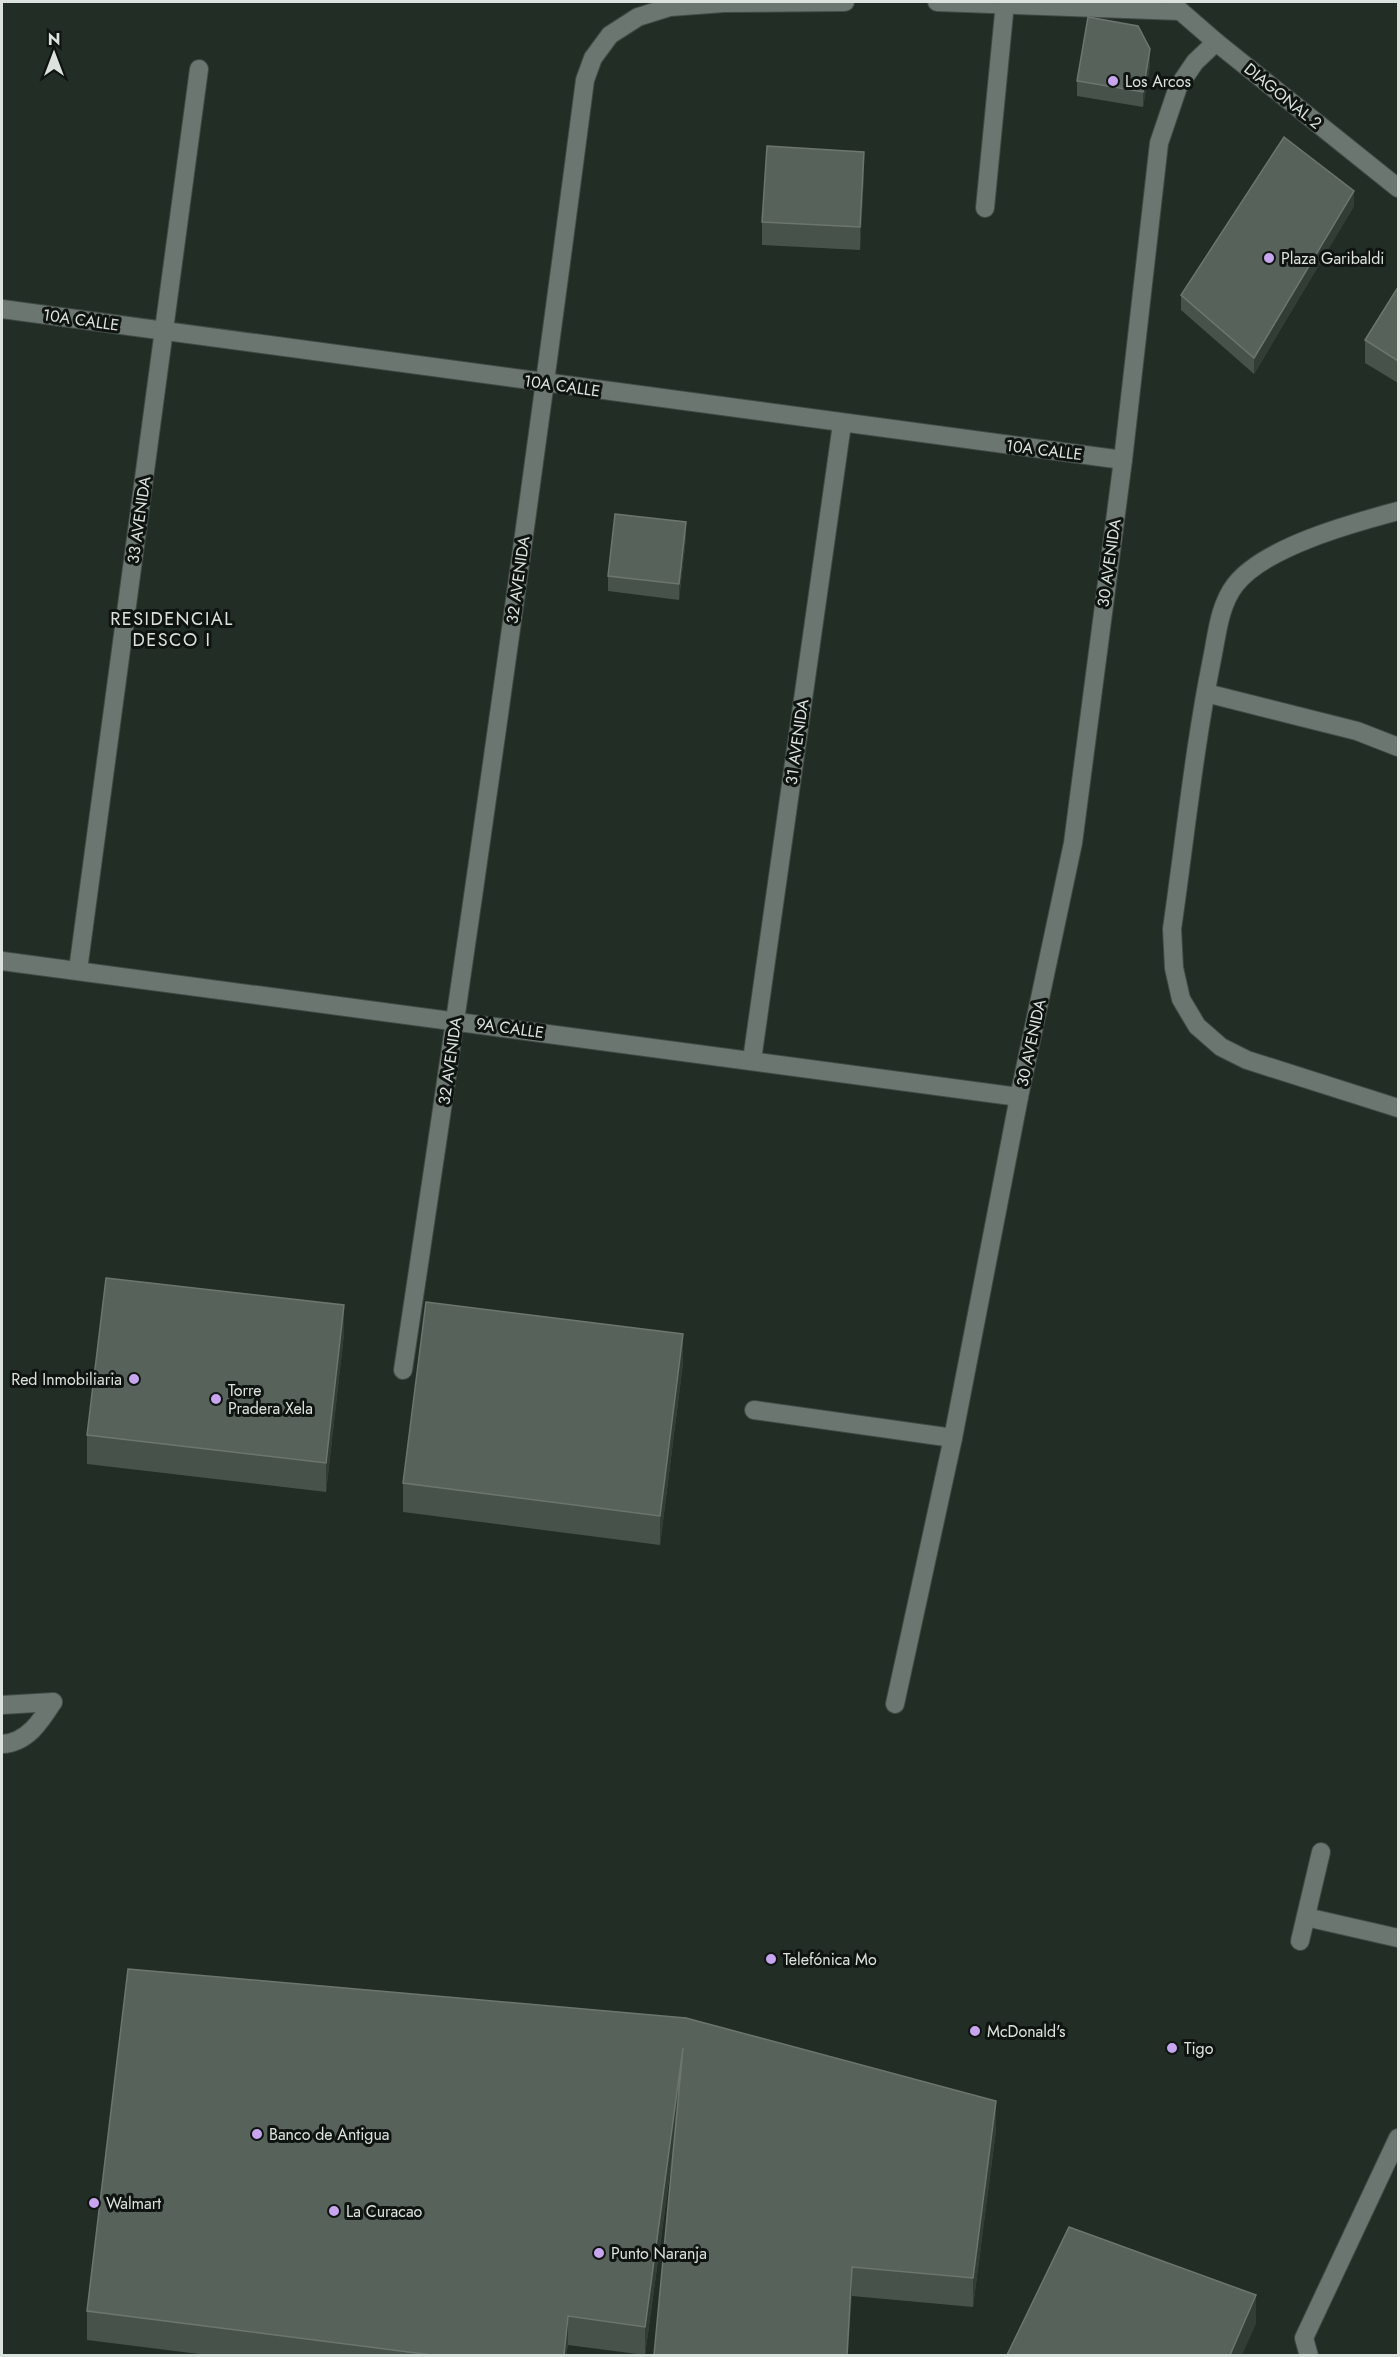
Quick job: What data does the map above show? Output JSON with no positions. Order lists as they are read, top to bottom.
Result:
{
  "streets": {
    "street": [
      "DIAGONAL 2",
      "10A CALLE",
      "33 AVENIDA",
      "30 AVENIDA",
      "32 AVENIDA",
      "31 AVENIDA",
      "9A CALLE"
    ]
  },
  "crossings": [
    ["DIAGONAL 2", "30 AVENIDA"],
    ["10A CALLE", "33 AVENIDA"],
    ["10A CALLE", "30 AVENIDA"],
    ["10A CALLE", "32 AVENIDA"],
    ["10A CALLE", "31 AVENIDA"],
    ["33 AVENIDA", "9A CALLE"],
    ["30 AVENIDA", "9A CALLE"],
    ["32 AVENIDA", "9A CALLE"],
    ["31 AVENIDA", "9A CALLE"]
  ],
  "districts": ["RESIDENCIAL DESCO I"],
  "places": [
    "Los Arcos",
    "Plaza Garibaldi",
    "Red Inmobiliaria",
    "Torre Pradera Xela",
    "Telefónica Mo",
    "McDonald's",
    "Tigo",
    "Banco de Antigua",
    "Walmart",
    "La Curacao",
    "Punto Naranja"
  ],
  "north": "top"
}
